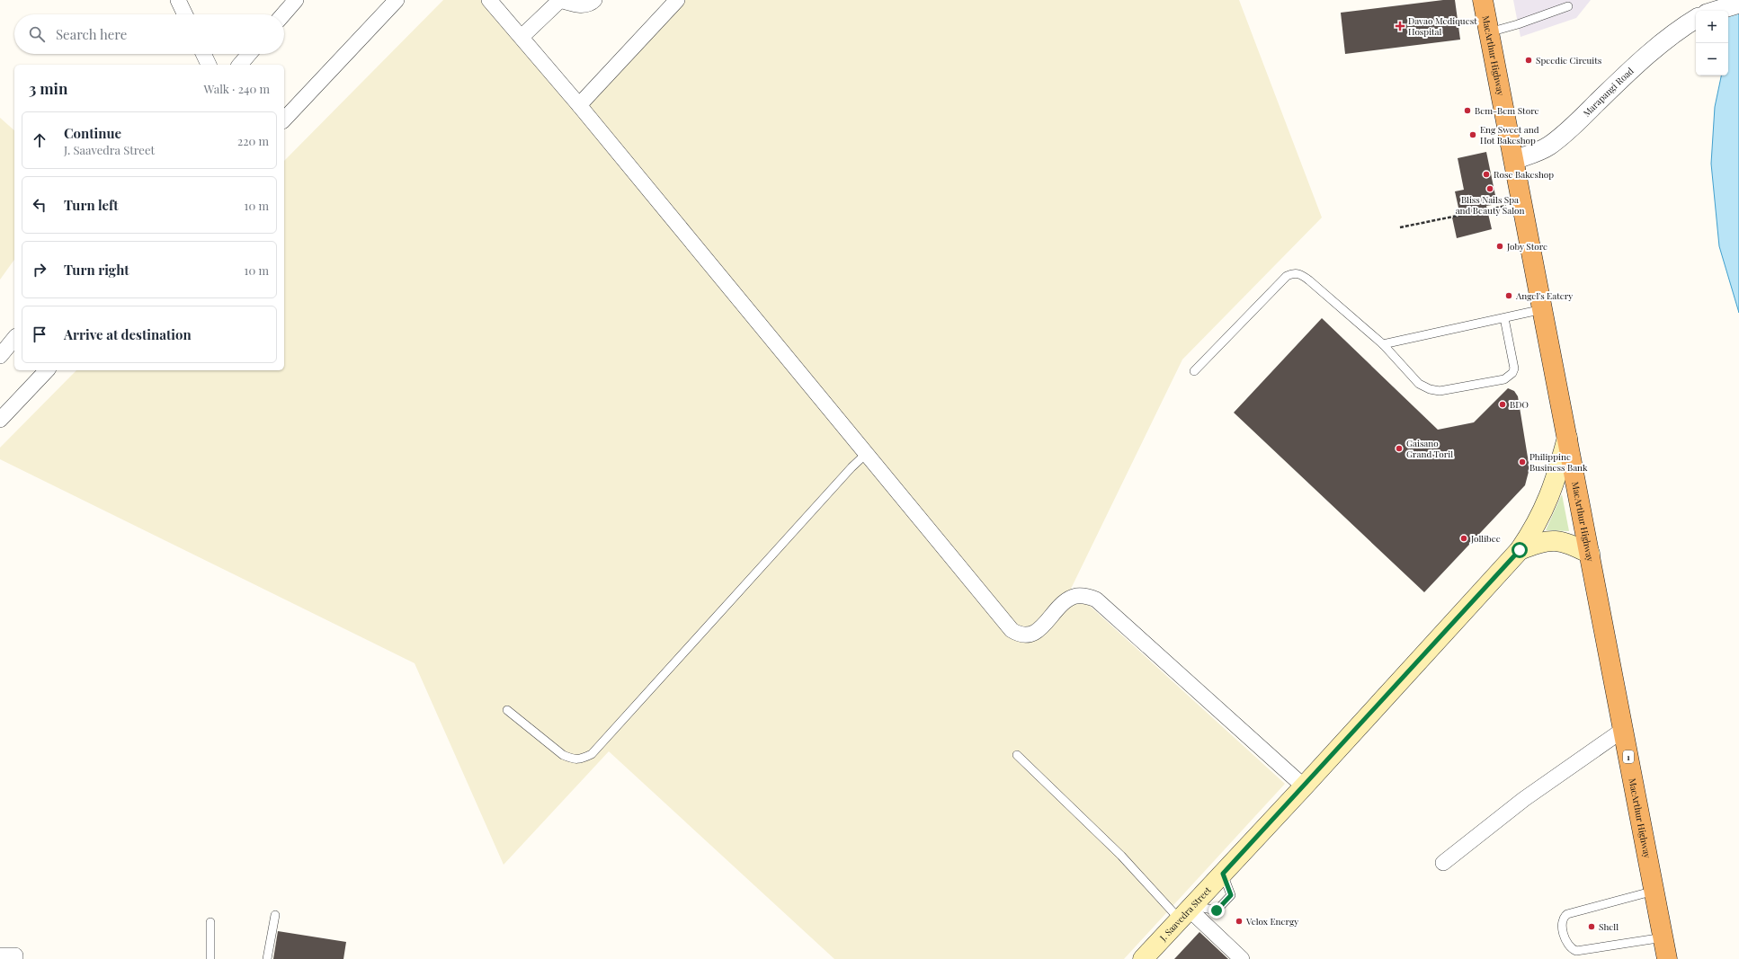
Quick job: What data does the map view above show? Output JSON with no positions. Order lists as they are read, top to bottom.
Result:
{
  "streets": {
    "highway": ["MacArthur Highway", "1"],
    "main road": ["J. Saavedra Street"],
    "street": ["Marapangi Road"]
  },
  "crossings": [
    ["MacArthur Highway", "Marapangi Road"],
    ["MacArthur Highway", "J. Saavedra Street"]
  ],
  "places": {
    "health": ["Davao Mediquest Hospital"],
    "other": [
      "Speedie Circuits",
      "Bem-Bem Store",
      "Eng Sweet and Hot Bakeshop",
      "Rose Bakeshop",
      "Bliss Nails Spa and Beauty Salon",
      "Joby Store",
      "Angel's Eatery",
      "BDO",
      "Gaisano Grand Toril",
      "Philippine Business Bank",
      "Jollibee",
      "Velox Energy",
      "Shell"
    ]
  },
  "page": {
    "map_buttons": ["+", "−"],
    "search": "Search here",
    "heading": ["3 min", "Walk · 240 m"],
    "list": [
      ["Continue", "J. Saavedra Street", "220 m"],
      ["Turn left", "10 m"],
      ["Turn right", "10 m"],
      "Arrive at destination"
    ]
  }
}
